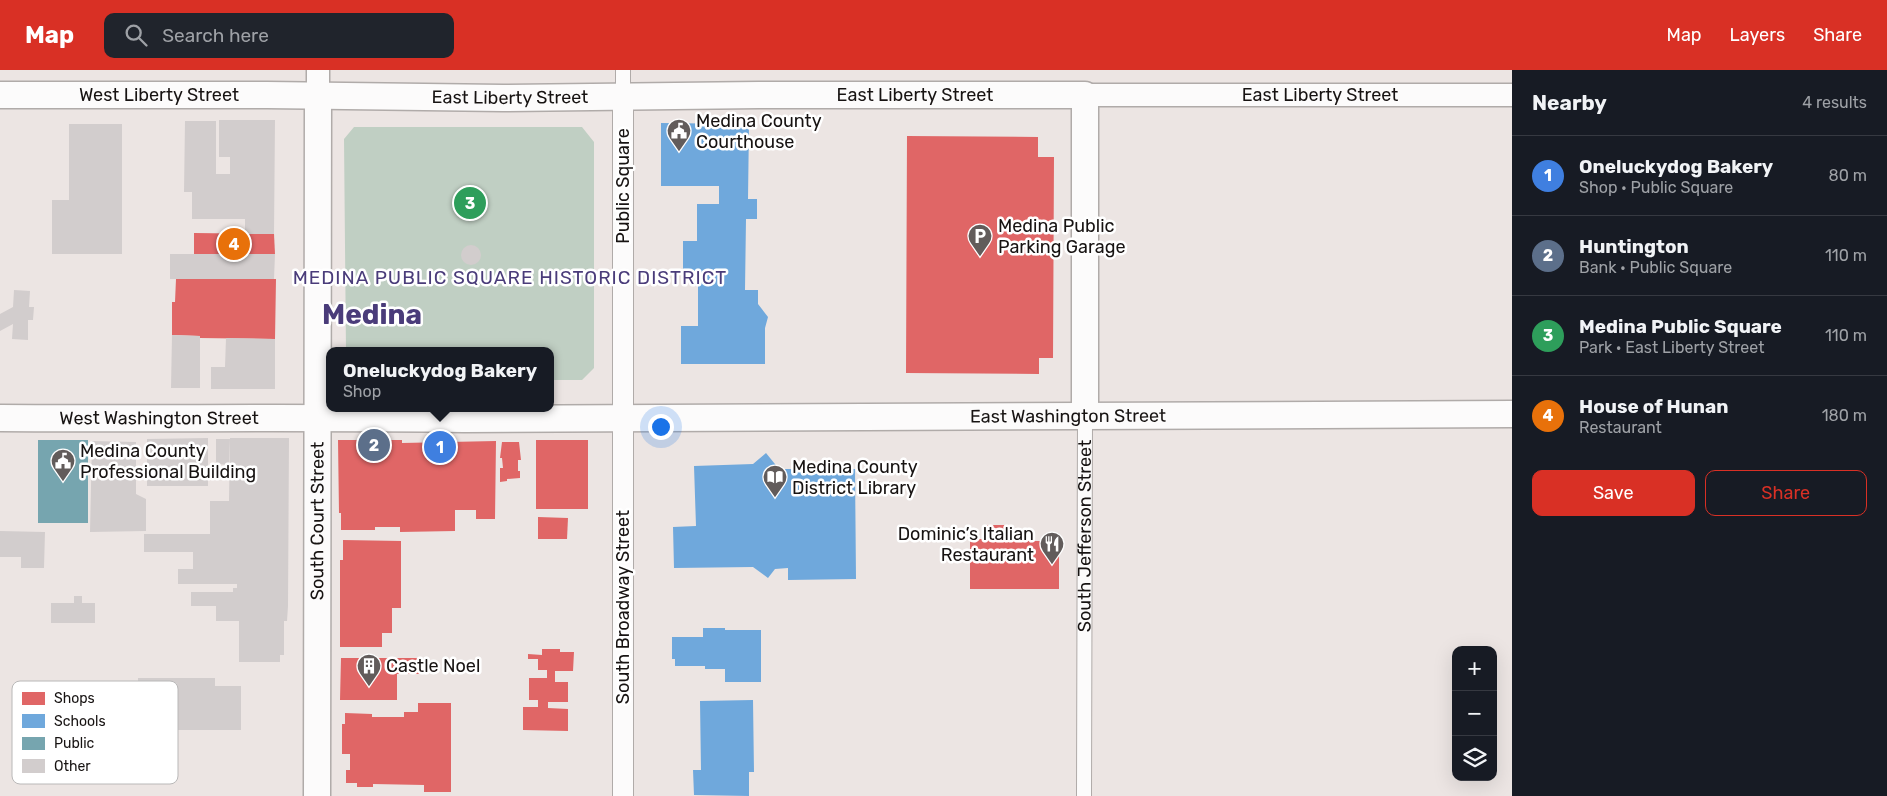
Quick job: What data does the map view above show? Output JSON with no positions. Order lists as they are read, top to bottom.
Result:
{
  "streets": {
    "highway": [
      "West Liberty Street",
      "East Liberty Street",
      "East Washington Street",
      "West Washington Street",
      "South Court Street",
      "South Jefferson Street"
    ],
    "main road": ["Public Square", "South Broadway Street"]
  },
  "crossings": [
    ["West Liberty Street", "East Liberty Street"],
    ["West Liberty Street", "South Court Street"],
    ["East Liberty Street", "Public Square"],
    ["East Liberty Street", "South Court Street"],
    ["East Liberty Street", "South Jefferson Street"],
    ["Public Square", "East Washington Street"],
    ["Public Square", "South Broadway Street"],
    ["East Washington Street", "South Jefferson Street"],
    ["East Washington Street", "South Broadway Street"],
    ["West Washington Street", "South Court Street"]
  ],
  "districts": ["MEDINA PUBLIC SQUARE HISTORIC DISTRICT", "Medina"],
  "places": {
    "public building": ["Medina County Courthouse", "Medina County Professional Building"],
    "parking": ["Medina Public Parking Garage"],
    "library": ["Medina County District Library"],
    "restaurant": ["Dominic’s Italian Restaurant"],
    "building": ["Castle Noel"]
  },
  "legend": [
    "Shops",
    "Schools",
    "Public",
    "Other"
  ],
  "page": {
    "header": "Map",
    "search": "Search here",
    "nav": ["Map", "Layers", "Share"],
    "heading": ["Nearby", "4 results"],
    "list": [
      {
        "mark": "1",
        "name": "Oneluckydog Bakery",
        "note": "Shop · Public Square",
        "value": "80 m"
      },
      {
        "mark": "2",
        "name": "Huntington",
        "note": "Bank · Public Square",
        "value": "110 m"
      },
      {
        "mark": "3",
        "name": "Medina Public Square",
        "note": "Park · East Liberty Street",
        "value": "110 m"
      },
      {
        "mark": "4",
        "name": "House of Hunan",
        "note": "Restaurant",
        "value": "180 m"
      }
    ],
    "pins": [
      "3",
      "4",
      "2",
      "1"
    ],
    "popup": ["Oneluckydog Bakery", "Shop"],
    "buttons": ["Save", "Share"],
    "map_buttons": ["+", "−"]
  }
}
